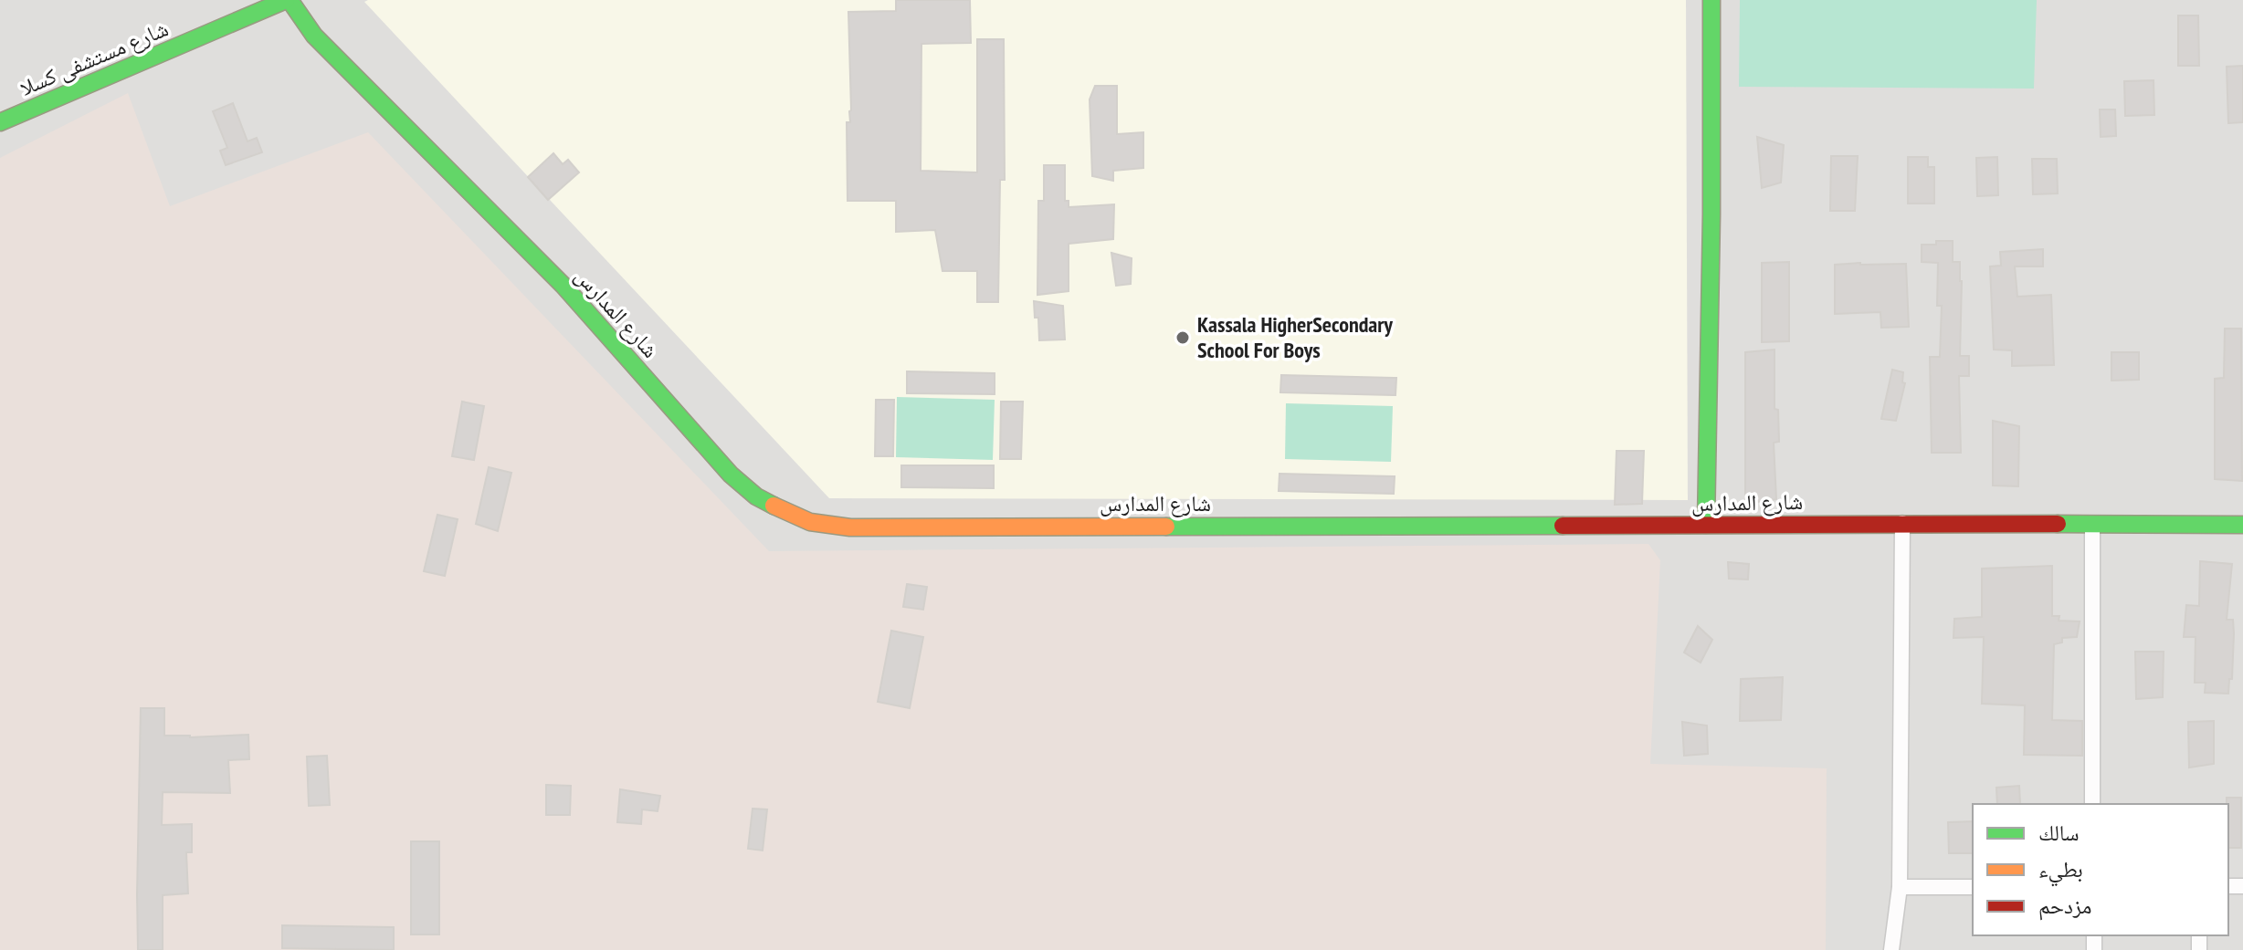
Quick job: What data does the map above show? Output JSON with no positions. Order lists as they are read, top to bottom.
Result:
{
  "streets": {
    "street": ["شارع مستشفى كسلا", "شارع المدارس"]
  },
  "crossings": [
    ["شارع مستشفى كسلا", "شارع المدارس"]
  ],
  "places": ["Kassala HigherSecondary School For Boys"],
  "legend": ["سالك", "بطيء", "مزدحم"]
}
